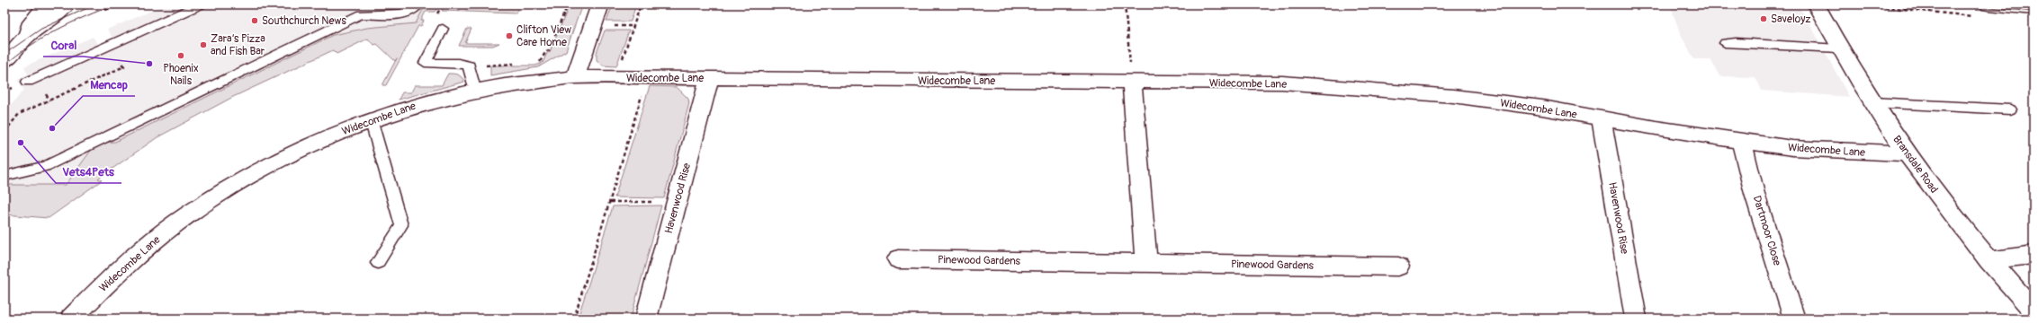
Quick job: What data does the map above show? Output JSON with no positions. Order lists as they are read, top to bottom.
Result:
{
  "streets": {
    "street": [
      "Widecombe Lane",
      "Bransdale Road",
      "Havenwood Rise",
      "Dartmoor Close",
      "Pinewood Gardens"
    ]
  },
  "crossings": [
    ["Widecombe Lane", "Bransdale Road"],
    ["Widecombe Lane", "Havenwood Rise"],
    ["Widecombe Lane", "Dartmoor Close"]
  ],
  "places": [
    "Saveloyz",
    "Southchurch News",
    "Clifton View Care Home",
    "Zara’s Pizza and Fish Bar",
    "Phoenix Nails",
    "Coral",
    "Mencap",
    "Vets4Pets"
  ]
}
